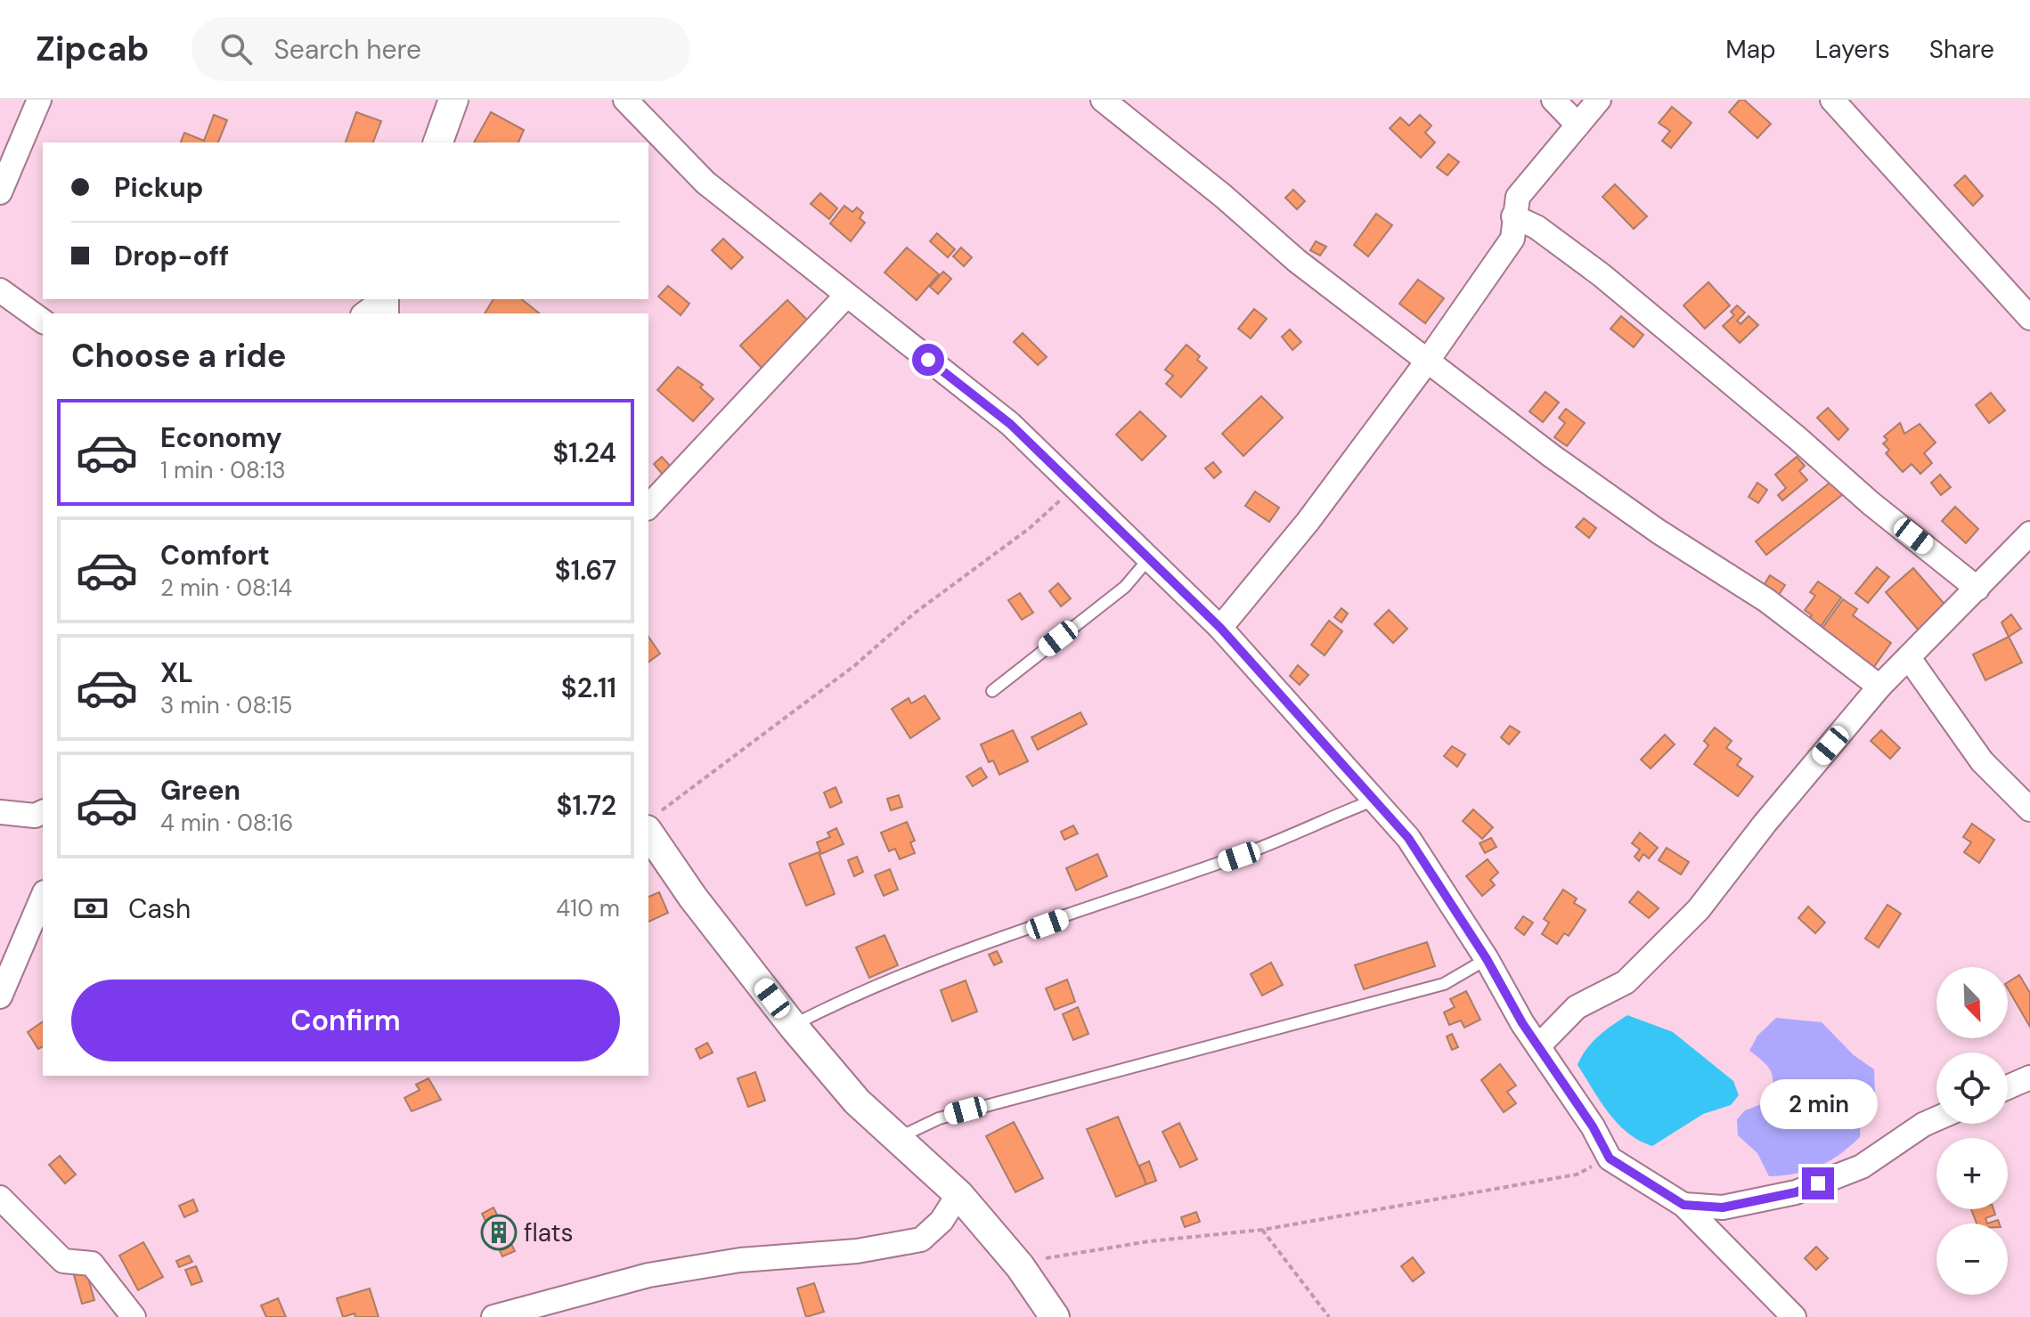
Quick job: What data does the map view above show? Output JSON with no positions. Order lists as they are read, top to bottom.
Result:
{
  "places": {
    "building": ["flats"]
  },
  "north": "bottom right",
  "page": {
    "header": "Zipcab",
    "search": "Search here",
    "nav": ["Map", "Layers", "Share"],
    "banner": ["Pickup", "Drop-off"],
    "heading": "Choose a ride",
    "list": [
      {
        "name": "Economy",
        "note": "1 min · 08:13",
        "value": "$1.24"
      },
      {
        "name": "Comfort",
        "note": "2 min · 08:14",
        "value": "$1.67"
      },
      {
        "name": "XL",
        "note": "3 min · 08:15",
        "value": "$2.11"
      },
      {
        "name": "Green",
        "note": "4 min · 08:16",
        "value": "$1.72"
      }
    ],
    "pay": ["Cash", "410 m"],
    "buttons": "Confirm",
    "map_buttons": ["+", "−"],
    "bubble": "2 min"
  }
}
